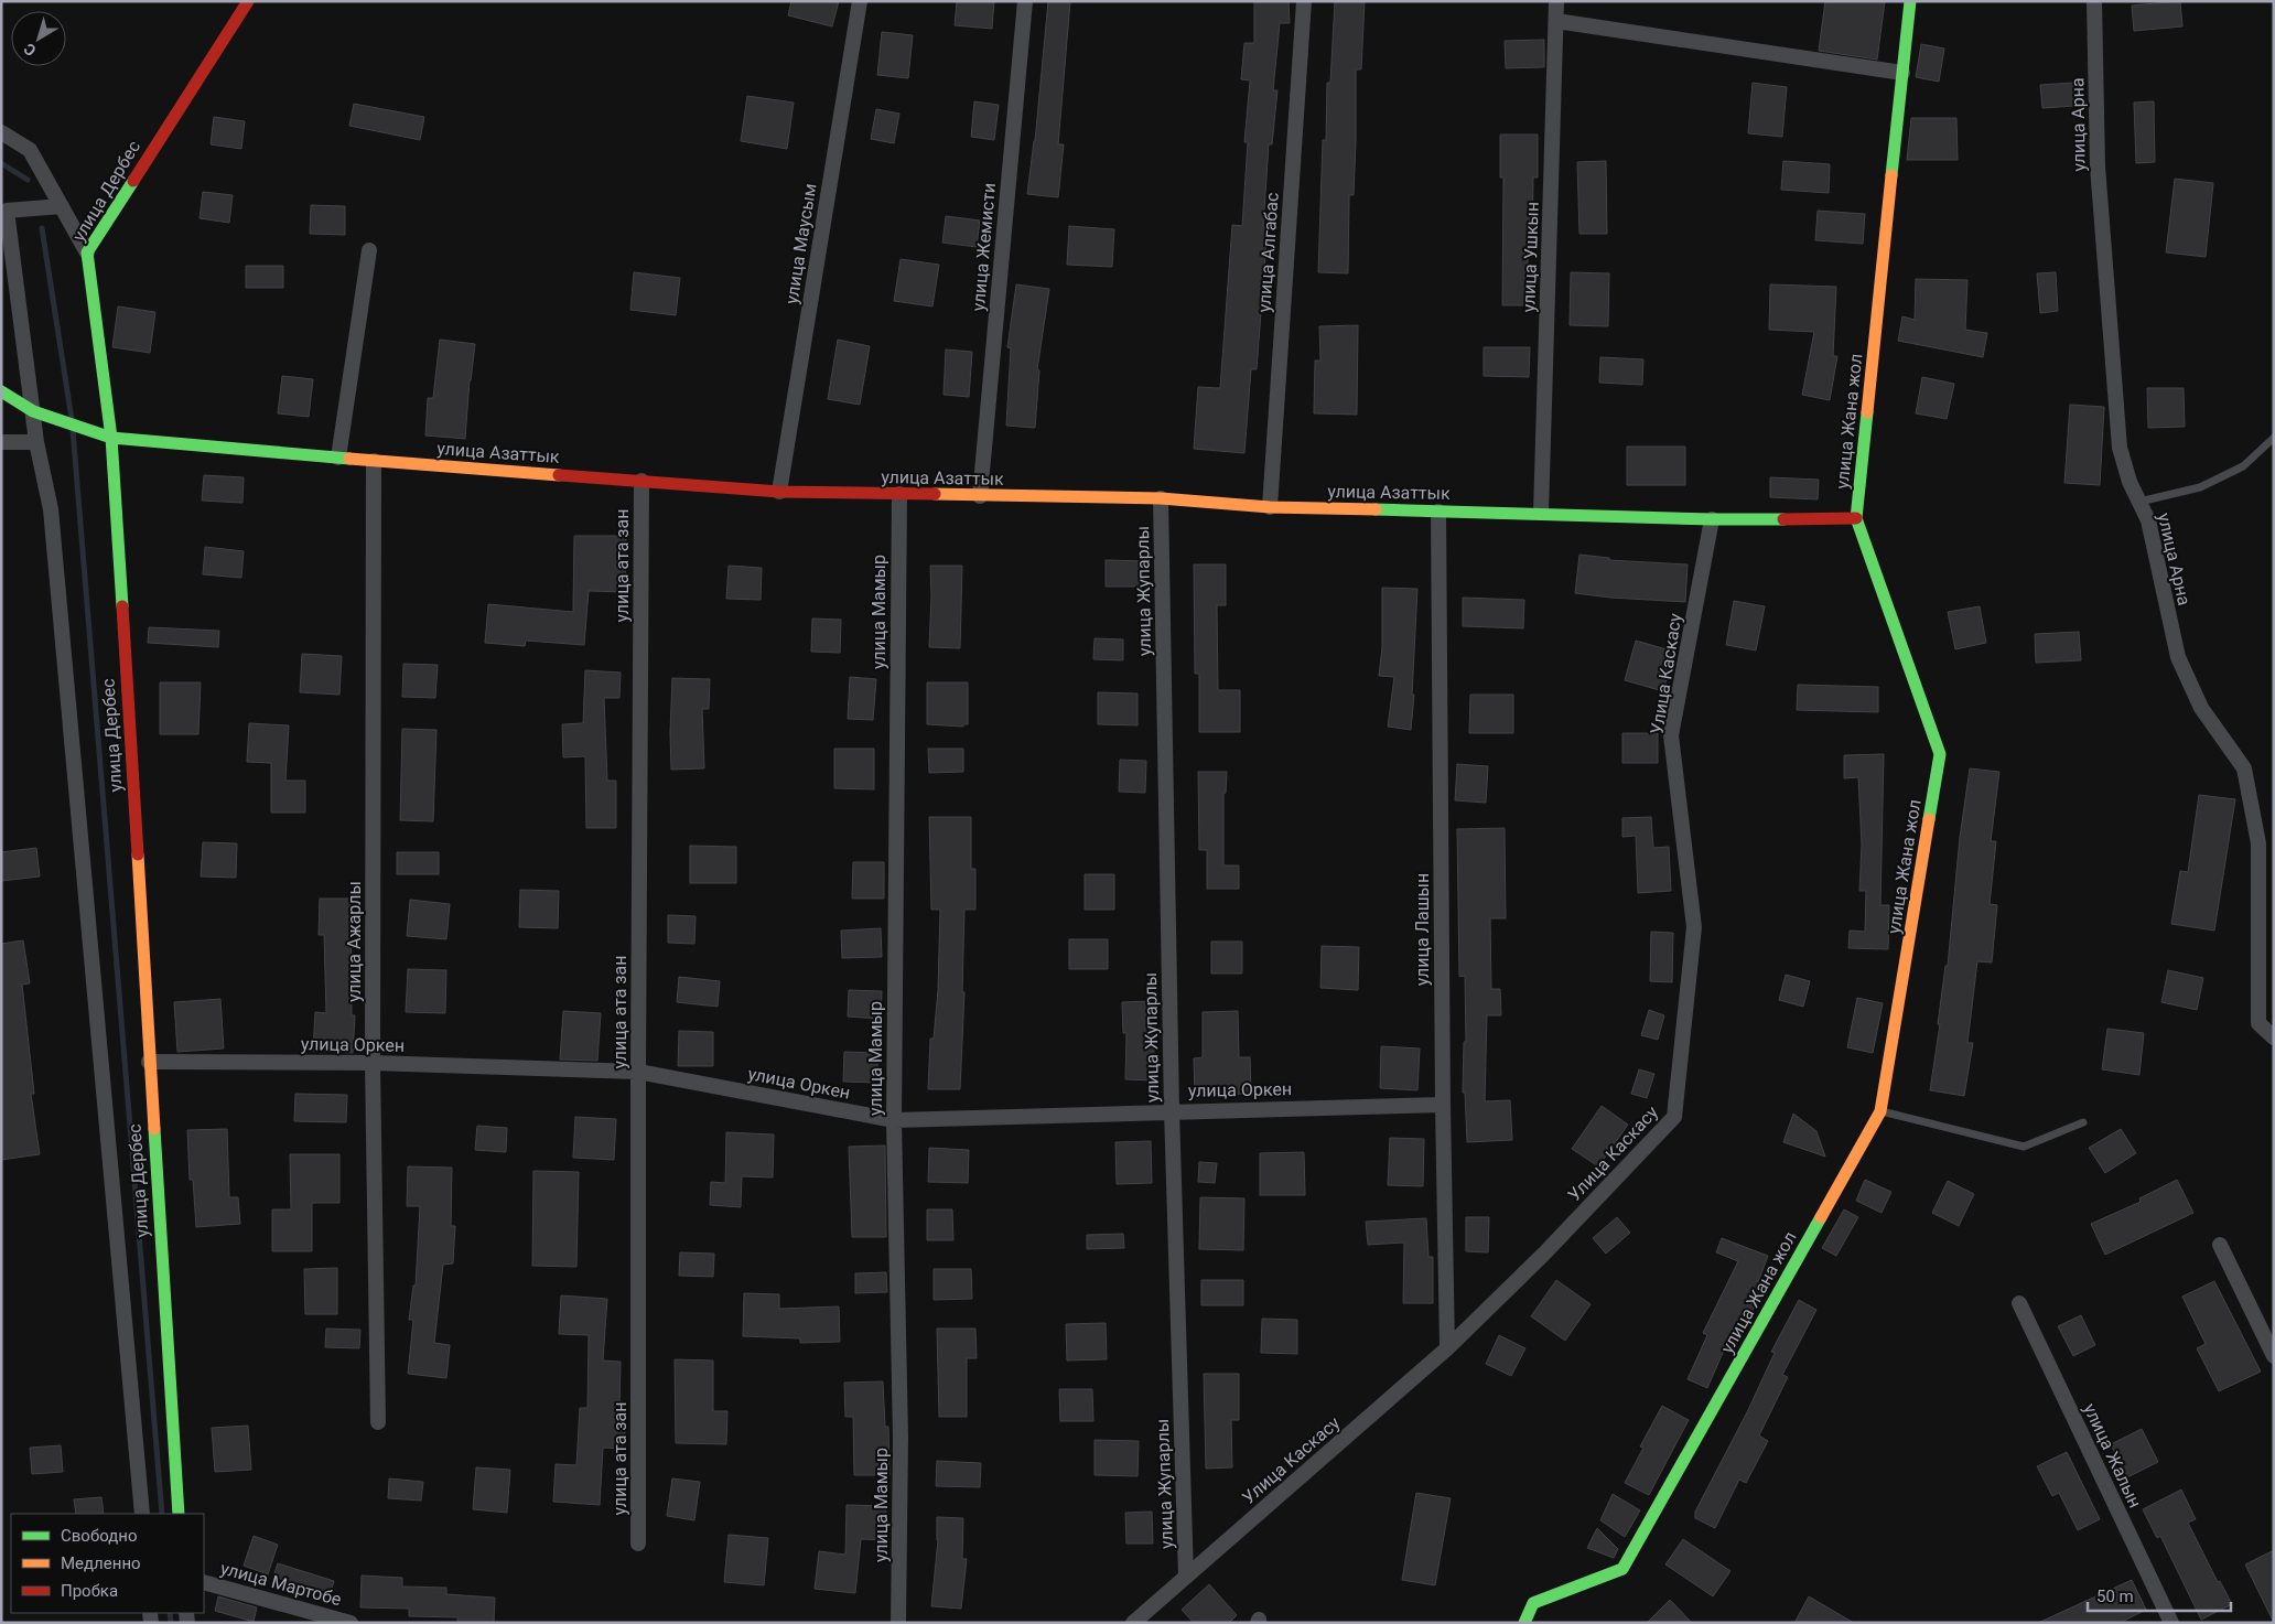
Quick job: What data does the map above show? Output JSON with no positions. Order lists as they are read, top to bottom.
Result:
{
  "streets": {
    "street": [
      "улица Арна",
      "улица Дербес",
      "улица Маусым",
      "улица Жемисти",
      "улица Алгабас",
      "улица Ушкын",
      "улица Жана жол",
      "улица Азаттык",
      "улица ата зан",
      "улица Жупарлы",
      "улица Мамыр",
      "Улица Каскасу",
      "улица Лашын",
      "улица Ажарлы",
      "улица Оркен",
      "улица Жалын",
      "улица Мартобе"
    ]
  },
  "crossings": [
    ["улица Дербес", "улица Азаттык"],
    ["улица Дербес", "улица Оркен"],
    ["улица Маусым", "улица Азаттык"],
    ["улица Жемисти", "улица Азаттык"],
    ["улица Алгабас", "улица Азаттык"],
    ["улица Ушкын", "улица Азаттык"],
    ["улица Жана жол", "улица Азаттык"],
    ["улица Азаттык", "улица ата зан"],
    ["улица Азаттык", "улица Жупарлы"],
    ["улица Азаттык", "улица Мамыр"],
    ["улица Азаттык", "Улица Каскасу"],
    ["улица Азаттык", "улица Лашын"],
    ["улица Азаттык", "улица Ажарлы"],
    ["улица ата зан", "улица Оркен"],
    ["улица Жупарлы", "Улица Каскасу"],
    ["улица Жупарлы", "улица Оркен"],
    ["улица Мамыр", "улица Оркен"],
    ["Улица Каскасу", "улица Лашын"],
    ["улица Лашын", "улица Оркен"],
    ["улица Ажарлы", "улица Оркен"]
  ],
  "legend": ["Свободно", "Медленно", "Пробка"],
  "scale_bar": "50 m",
  "north": "bottom left"
}
